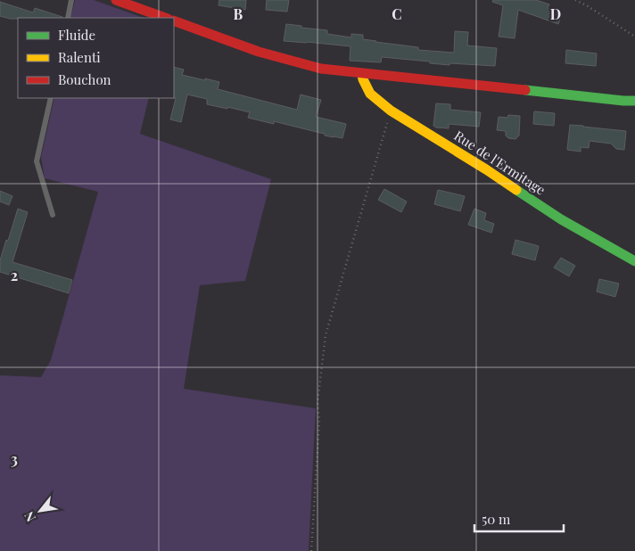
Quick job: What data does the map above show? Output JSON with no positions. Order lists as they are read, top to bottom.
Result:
{
  "streets": {
    "main road": ["Rue de l'Ermitage"]
  },
  "legend": ["Fluide", "Ralenti", "Bouchon"],
  "scale_bar": "50 m",
  "north": "bottom left",
  "grid": {
    "columns": ["B", "C", "D"],
    "rows": ["2", "3"]
  }
}
